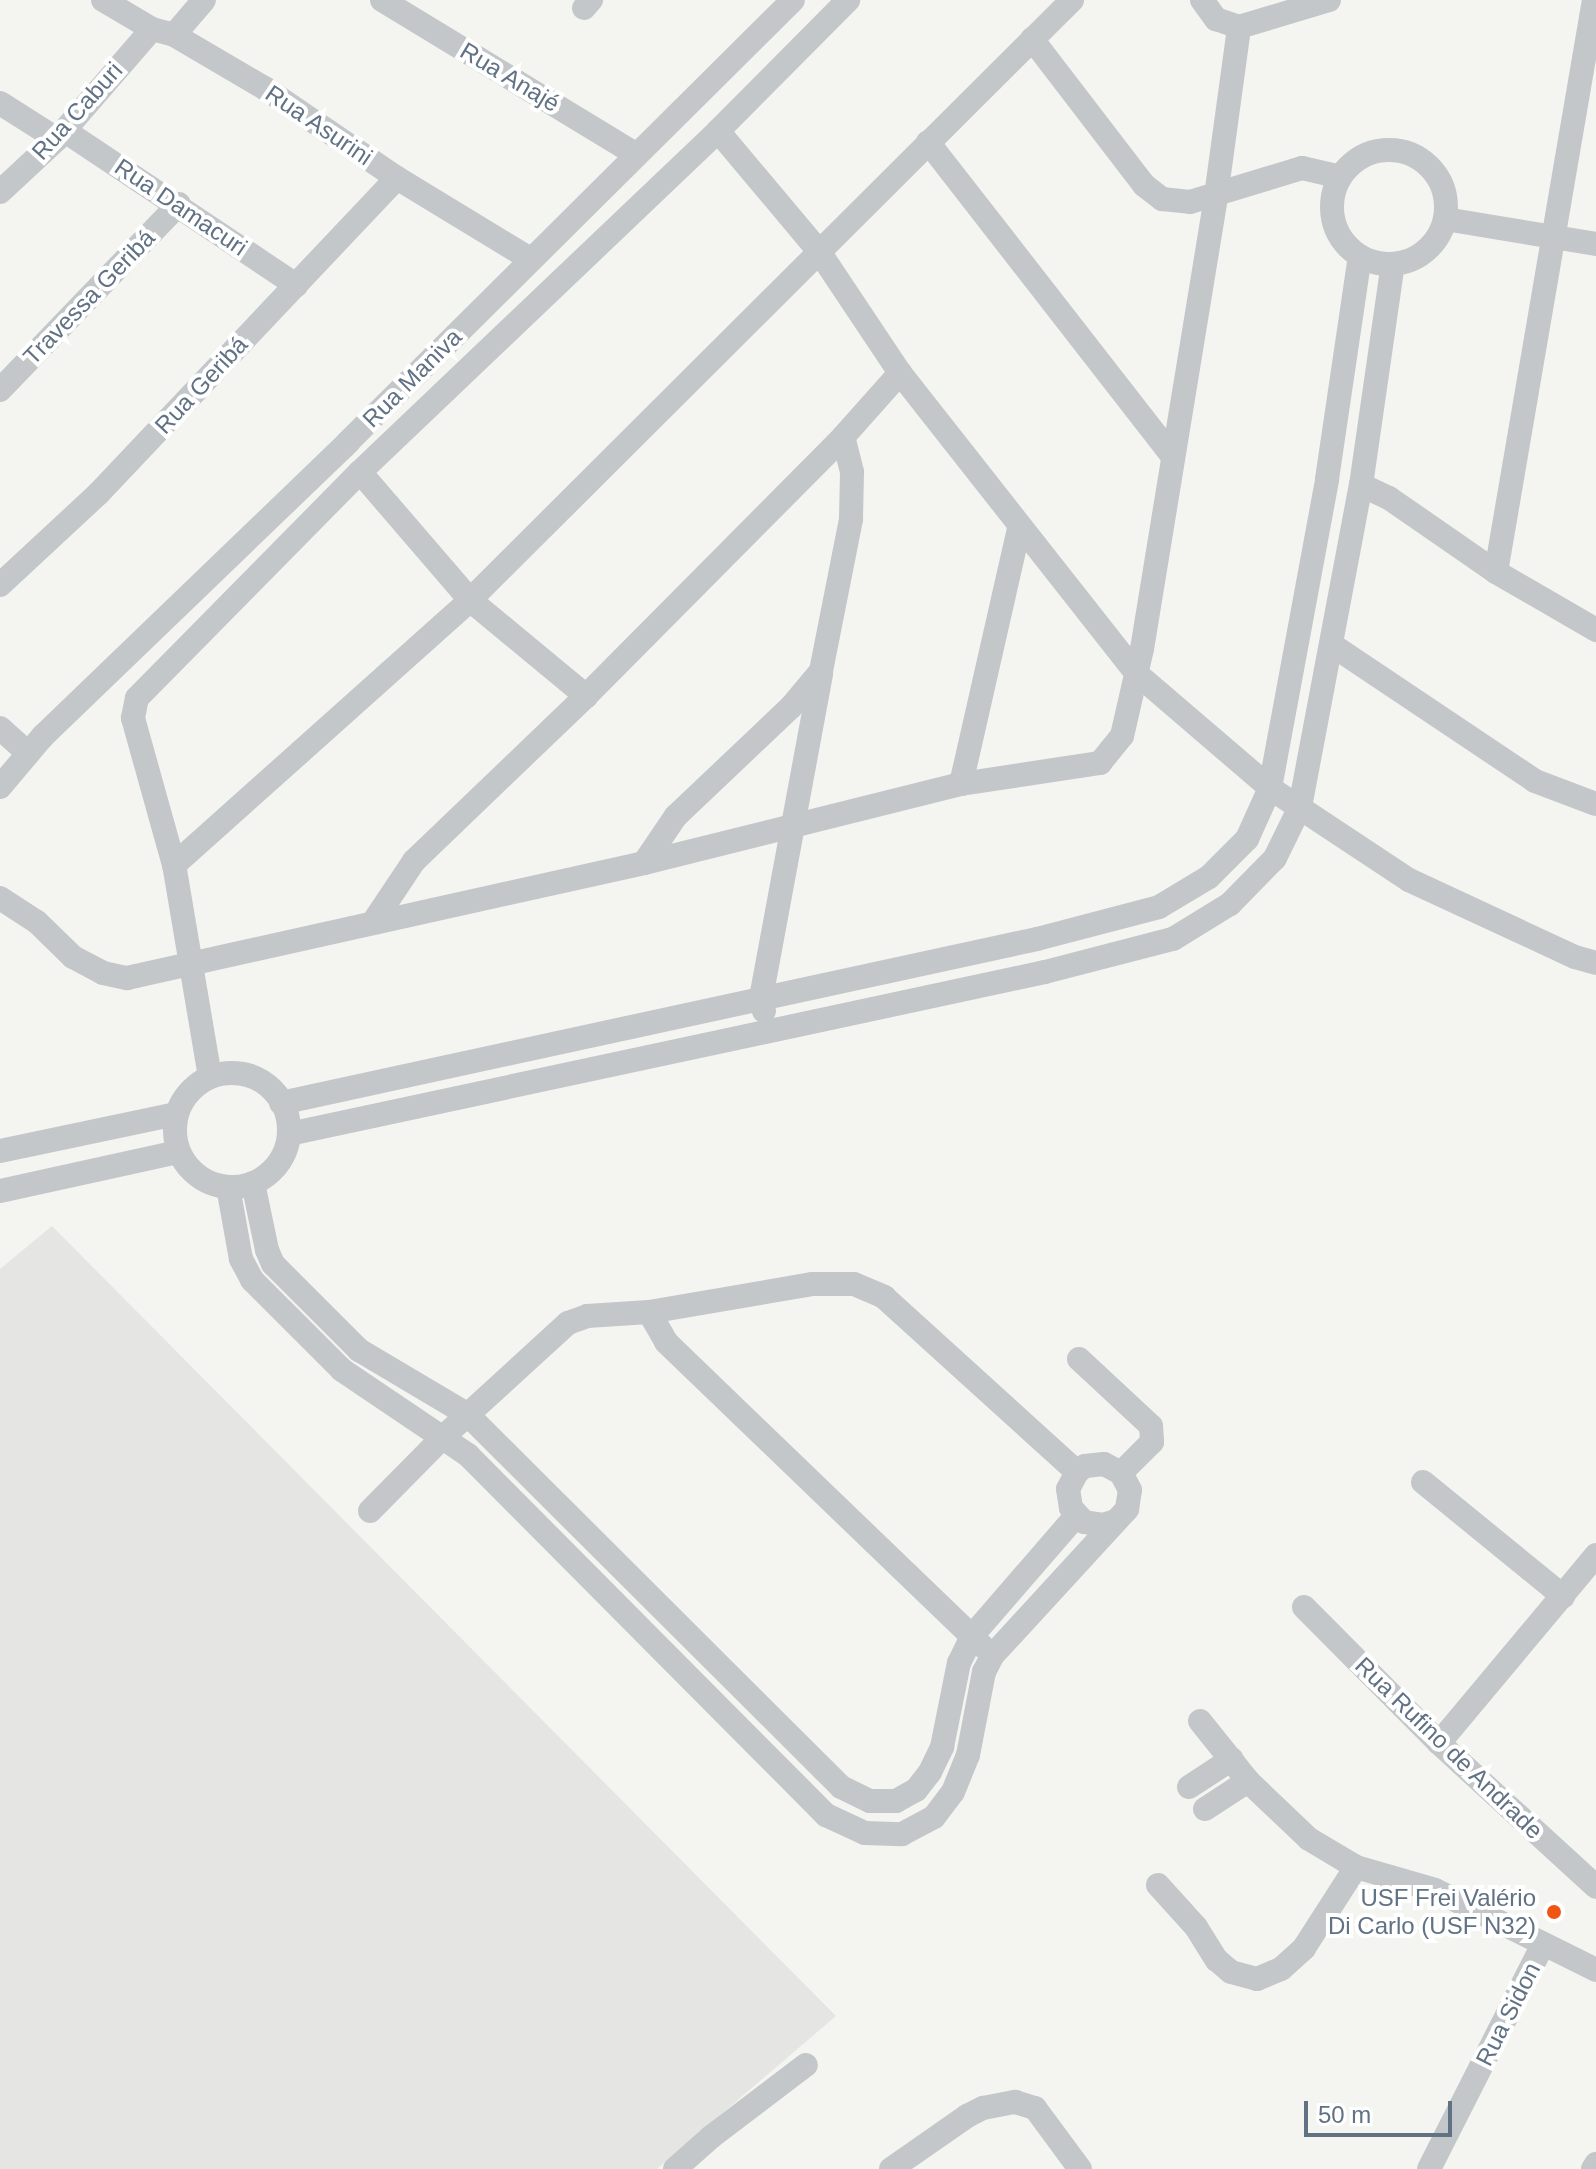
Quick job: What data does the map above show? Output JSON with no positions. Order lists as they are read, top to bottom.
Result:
{
  "streets": {
    "street": [
      "Rua Anajé",
      "Rua Caburi",
      "Rua Asurini",
      "Rua Damacuri",
      "Travessa Geribá",
      "Rua Maniva",
      "Rua Geribá",
      "Rua Rufino de Andrade",
      "Rua Sidon"
    ]
  },
  "crossings": [
    ["Rua Anajé", "Rua Maniva"],
    ["Rua Caburi", "Rua Asurini"],
    ["Rua Caburi", "Rua Damacuri"],
    ["Rua Asurini", "Rua Maniva"],
    ["Rua Asurini", "Rua Geribá"],
    ["Rua Damacuri", "Travessa Geribá"],
    ["Rua Damacuri", "Rua Geribá"]
  ],
  "places": ["USF Frei Valério Di Carlo (USF N32)"],
  "scale_bar": "50 m"
}
